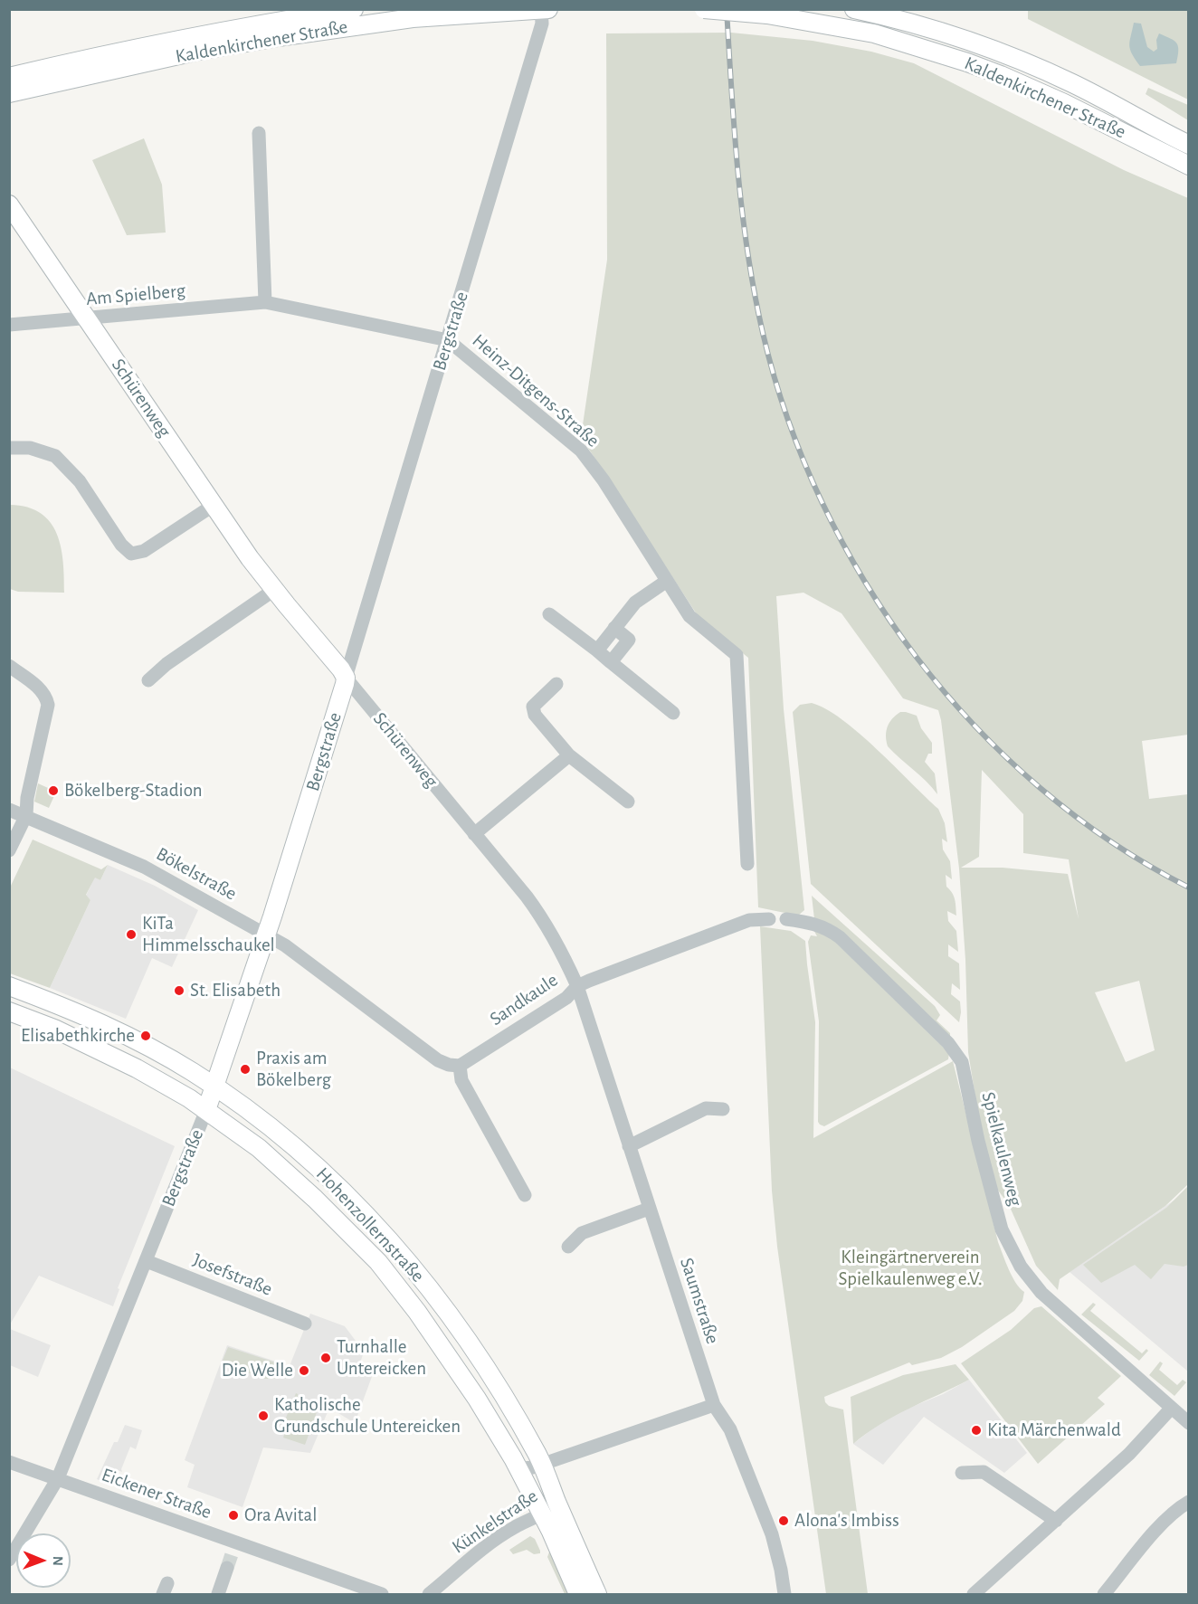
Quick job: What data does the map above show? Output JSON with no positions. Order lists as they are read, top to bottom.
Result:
{
  "streets": {
    "main road": [
      "Kaldenkirchener Straße",
      "Bergstraße",
      "Schürenweg",
      "Hohenzollernstraße"
    ],
    "street": [
      "Am Spielberg",
      "Heinz-Ditgens-Straße",
      "Bökelstraße",
      "Sandkaule",
      "Spielkaulenweg",
      "Josefstraße",
      "Saumstraße",
      "Eickener Straße",
      "Künkelstraße"
    ]
  },
  "crossings": [
    ["Kaldenkirchener Straße", "Bergstraße"],
    ["Am Spielberg", "Bergstraße"],
    ["Am Spielberg", "Heinz-Ditgens-Straße"],
    ["Am Spielberg", "Schürenweg"],
    ["Bergstraße", "Heinz-Ditgens-Straße"],
    ["Bergstraße", "Schürenweg"],
    ["Bergstraße", "Bökelstraße"],
    ["Bergstraße", "Hohenzollernstraße"],
    ["Bergstraße", "Josefstraße"],
    ["Bergstraße", "Eickener Straße"],
    ["Schürenweg", "Sandkaule"],
    ["Schürenweg", "Saumstraße"],
    ["Bökelstraße", "Sandkaule"],
    ["Sandkaule", "Saumstraße"],
    ["Hohenzollernstraße", "Künkelstraße"]
  ],
  "parks": ["Kleingärtnerverein Spielkaulenweg e.V."],
  "places": [
    "Bökelberg-Stadion",
    "KiTa Himmelsschaukel",
    "St. Elisabeth",
    "Elisabethkirche",
    "Praxis am Bökelberg",
    "Turnhalle Untereicken",
    "Die Welle",
    "Katholische Grundschule Untereicken",
    "Kita Märchenwald",
    "Ora Avital",
    "Alona's Imbiss"
  ],
  "north": "right"
}
